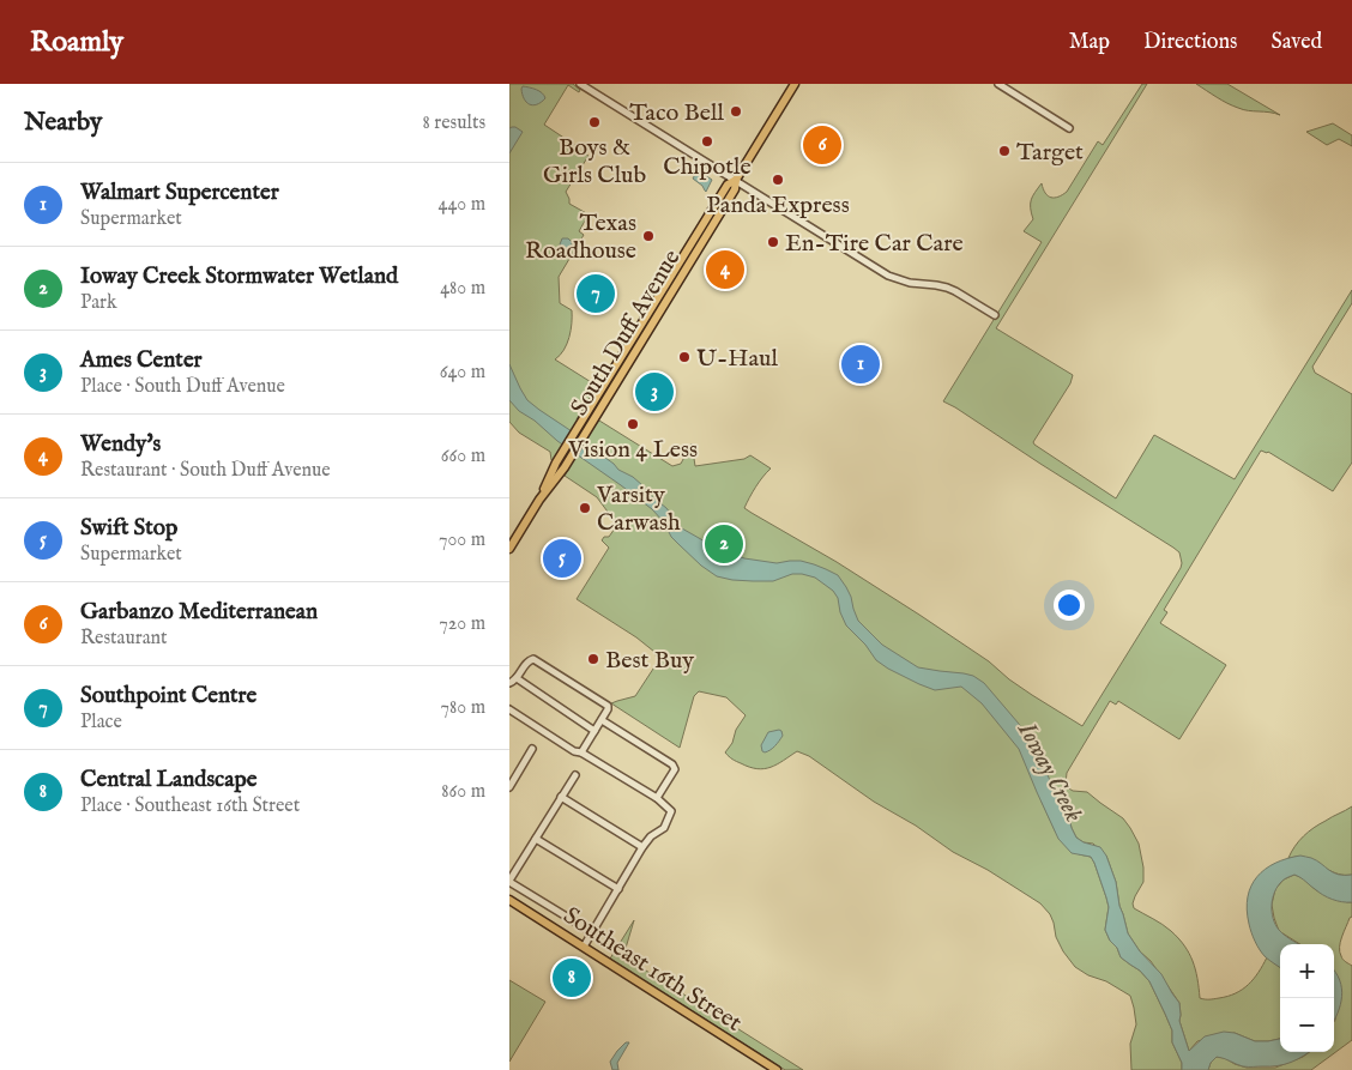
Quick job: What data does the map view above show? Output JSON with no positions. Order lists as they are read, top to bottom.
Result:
{
  "streets": {
    "main road": ["South Duff Avenue", "Southeast 16th Street"]
  },
  "water": ["Ioway Creek"],
  "places": [
    "Taco Bell",
    "Boys & Girls Club",
    "Chipotle",
    "Target",
    "Panda Express",
    "Texas Roadhouse",
    "En-Tire Car Care",
    "U-Haul",
    "Vision 4 Less",
    "Varsity Carwash",
    "Best Buy"
  ],
  "page": {
    "header": "Roamly",
    "nav": ["Map", "Directions", "Saved"],
    "heading": ["Nearby", "8 results"],
    "pins": [
      "6",
      "4",
      "7",
      "1",
      "3",
      "2",
      "5",
      "8"
    ],
    "list": [
      {
        "mark": "1",
        "name": "Walmart Supercenter",
        "note": "Supermarket",
        "value": "440 m"
      },
      {
        "mark": "2",
        "name": "Ioway Creek Stormwater Wetland",
        "note": "Park",
        "value": "480 m"
      },
      {
        "mark": "3",
        "name": "Ames Center",
        "note": "Place · South Duff Avenue",
        "value": "640 m"
      },
      {
        "mark": "4",
        "name": "Wendy's",
        "note": "Restaurant · South Duff Avenue",
        "value": "660 m"
      },
      {
        "mark": "5",
        "name": "Swift Stop",
        "note": "Supermarket",
        "value": "700 m"
      },
      {
        "mark": "6",
        "name": "Garbanzo Mediterranean",
        "note": "Restaurant",
        "value": "720 m"
      },
      {
        "mark": "7",
        "name": "Southpoint Centre",
        "note": "Place",
        "value": "780 m"
      },
      {
        "mark": "8",
        "name": "Central Landscape",
        "note": "Place · Southeast 16th Street",
        "value": "860 m"
      }
    ],
    "map_buttons": ["+", "−"]
  }
}
